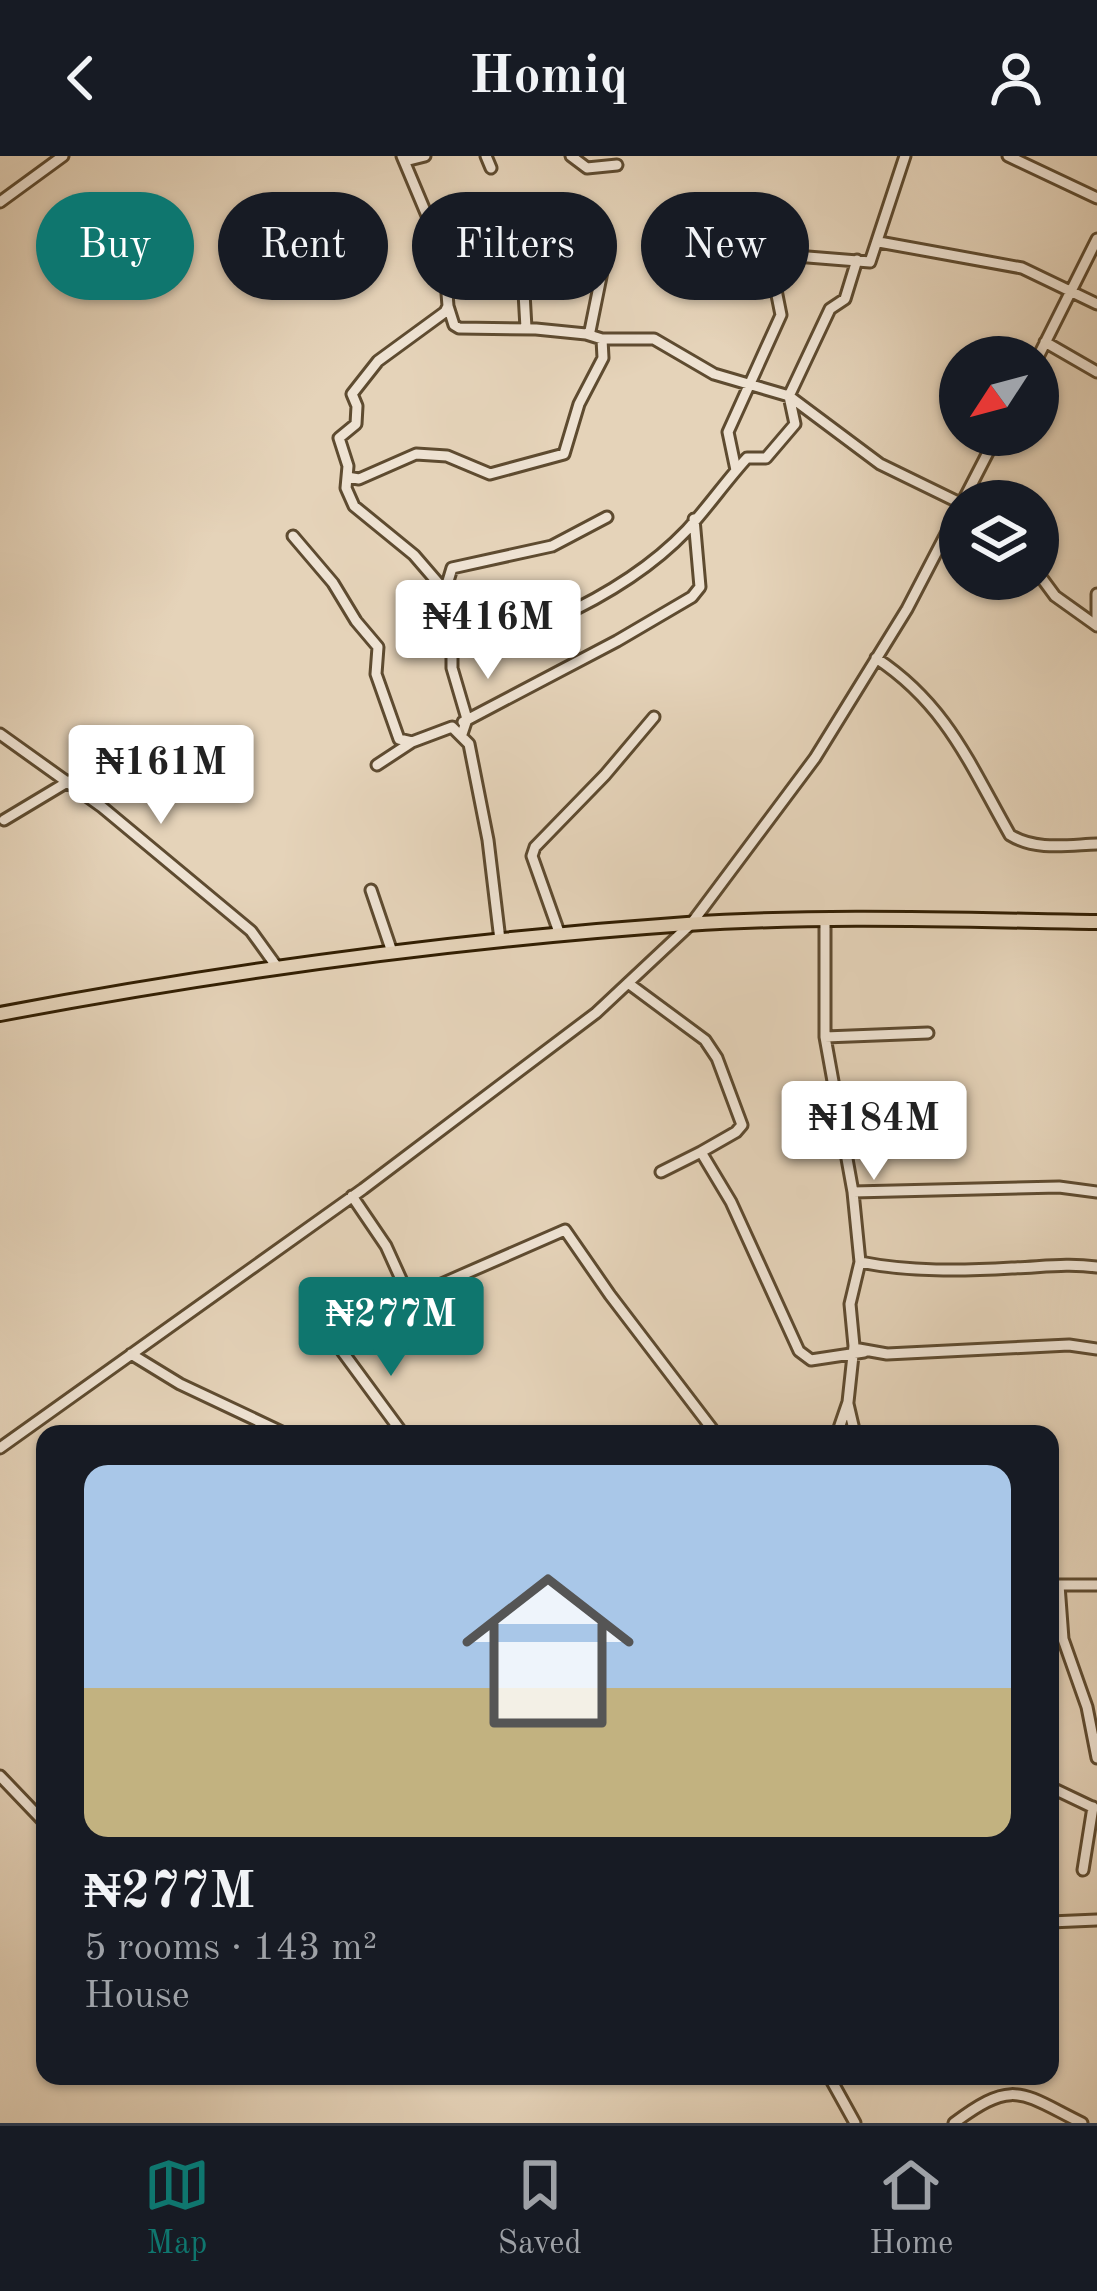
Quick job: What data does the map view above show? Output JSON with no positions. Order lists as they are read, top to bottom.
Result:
{
  "north": "bottom left",
  "page": {
    "header": "Homiq",
    "chip": [
      "Buy",
      "Rent",
      "Filters",
      "New"
    ],
    "price": [
      "₦416M",
      "₦161M",
      "₦184M",
      "₦277M"
    ],
    "list": [
      {
        "name": "₦277M",
        "note": "5 rooms · 143 m² · House"
      }
    ],
    "tabs": ["Map", "Saved", "Home"]
  }
}
